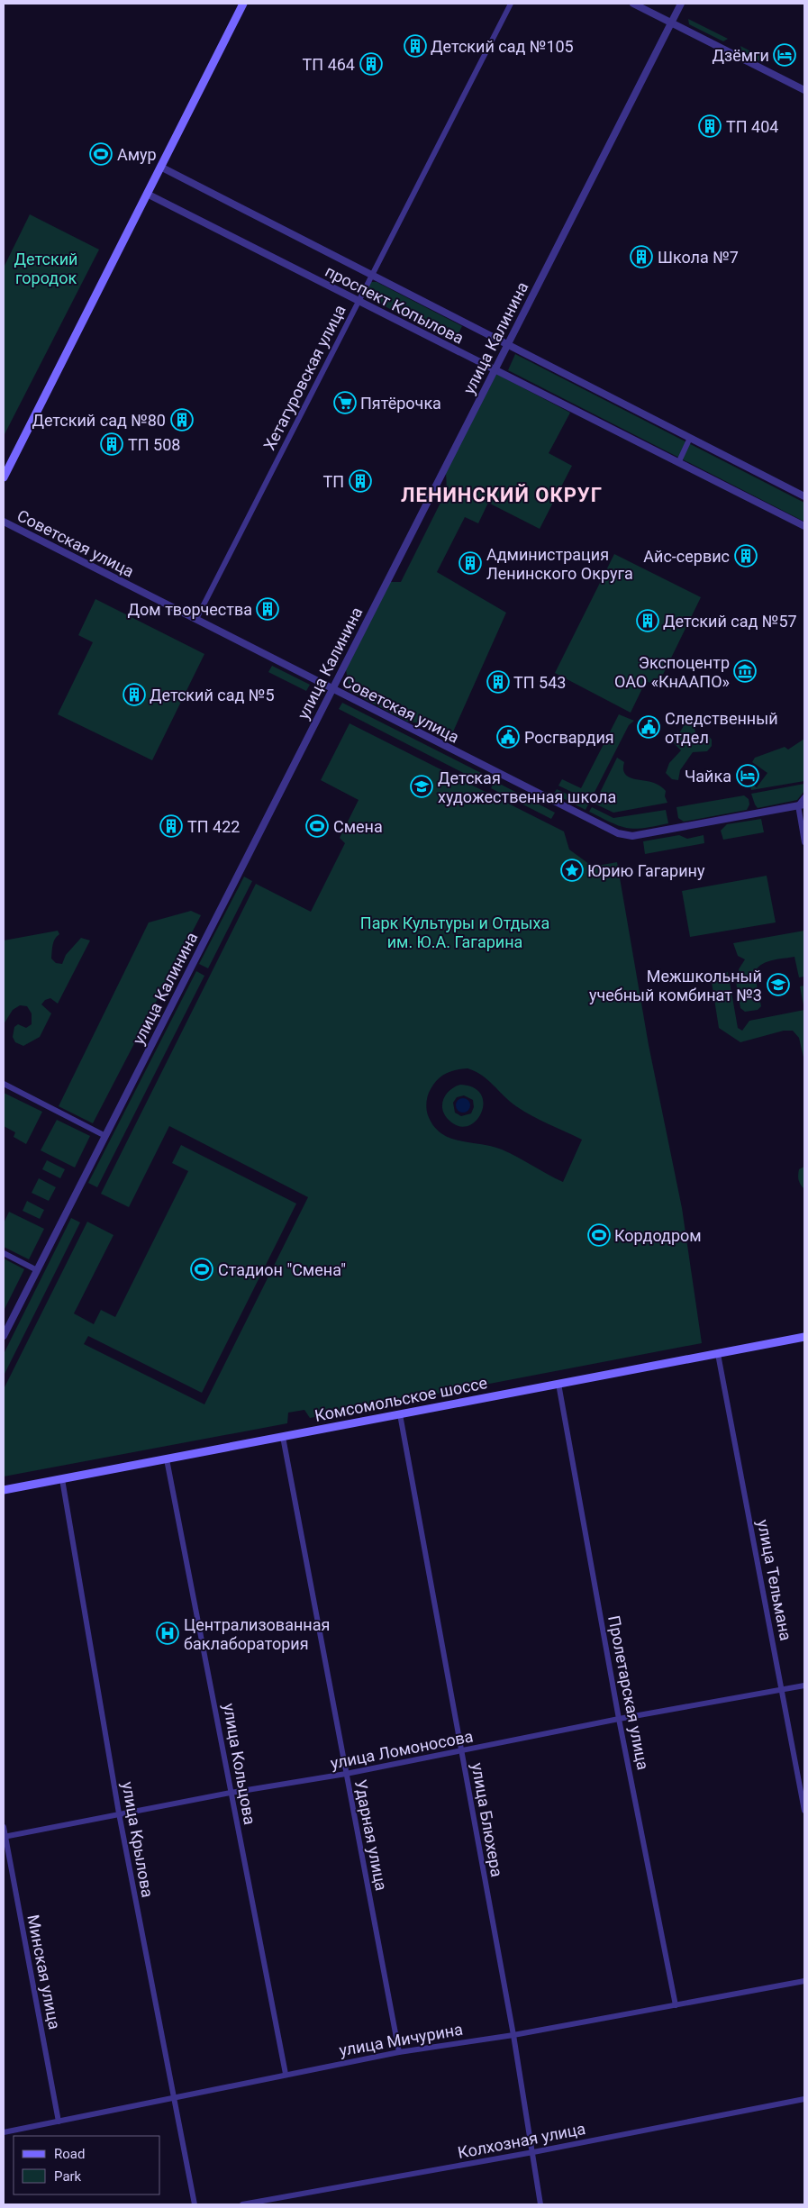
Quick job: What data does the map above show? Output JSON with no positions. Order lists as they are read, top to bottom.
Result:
{
  "streets": {
    "main road": ["Комсомольское шоссе"],
    "street": [
      "проспект Копылова",
      "улица Калинина",
      "Хетагуровская улица",
      "Советская улица",
      "улица Тельмана",
      "Пролетарская улица",
      "улица Ломоносова",
      "улица Кольцова",
      "улица Блюхера",
      "Ударная улица",
      "улица Крылова",
      "Минская улица",
      "улица Мичурина",
      "Колхозная улица"
    ]
  },
  "crossings": [
    ["проспект Копылова", "улица Калинина"],
    ["проспект Копылова", "Хетагуровская улица"],
    ["улица Калинина", "Советская улица"],
    ["Хетагуровская улица", "Советская улица"],
    ["Комсомольское шоссе", "улица Тельмана"],
    ["Комсомольское шоссе", "Пролетарская улица"],
    ["Комсомольское шоссе", "улица Кольцова"],
    ["Комсомольское шоссе", "улица Блюхера"],
    ["Комсомольское шоссе", "Ударная улица"],
    ["Комсомольское шоссе", "улица Крылова"],
    ["улица Тельмана", "улица Ломоносова"],
    ["Пролетарская улица", "улица Ломоносова"],
    ["Пролетарская улица", "улица Мичурина"],
    ["улица Ломоносова", "улица Кольцова"],
    ["улица Ломоносова", "улица Блюхера"],
    ["улица Ломоносова", "Ударная улица"],
    ["улица Ломоносова", "улица Крылова"],
    ["улица Ломоносова", "Минская улица"],
    ["улица Кольцова", "улица Мичурина"],
    ["улица Блюхера", "улица Мичурина"],
    ["улица Блюхера", "Колхозная улица"],
    ["Ударная улица", "улица Мичурина"],
    ["улица Крылова", "улица Мичурина"],
    ["Минская улица", "улица Мичурина"]
  ],
  "districts": ["ЛЕНИНСКИЙ ОКРУГ"],
  "parks": ["Детский городок", "Парк Культуры и Отдыха им. Ю.А. Гагарина"],
  "places": {
    "building": [
      "Детский сад №105",
      "ТП 464",
      "ТП 404",
      "Школа №7",
      "Детский сад №80",
      "ТП 508",
      "ТП",
      "Айс-сервис",
      "Администрация Ленинского Округа",
      "Дом творчества",
      "Детский сад №57",
      "ТП 543",
      "Детский сад №5",
      "ТП 422"
    ],
    "hotel": ["Дзёмги", "Чайка"],
    "sports": [
      "Амур",
      "Смена",
      "Кордодром",
      "Стадион \"Смена\""
    ],
    "supermarket": ["Пятёрочка"],
    "museum": ["Экспоцентр ОАО «КнААПО»"],
    "public building": ["Следственный отдел", "Росгвардия"],
    "school or university": ["Детская художественная школа", "Межшкольный учебный комбинат №3"],
    "place": ["Юрию Гагарину"],
    "hospital": ["Централизованная баклаборатория"]
  },
  "legend": ["Road", "Park"]
}
